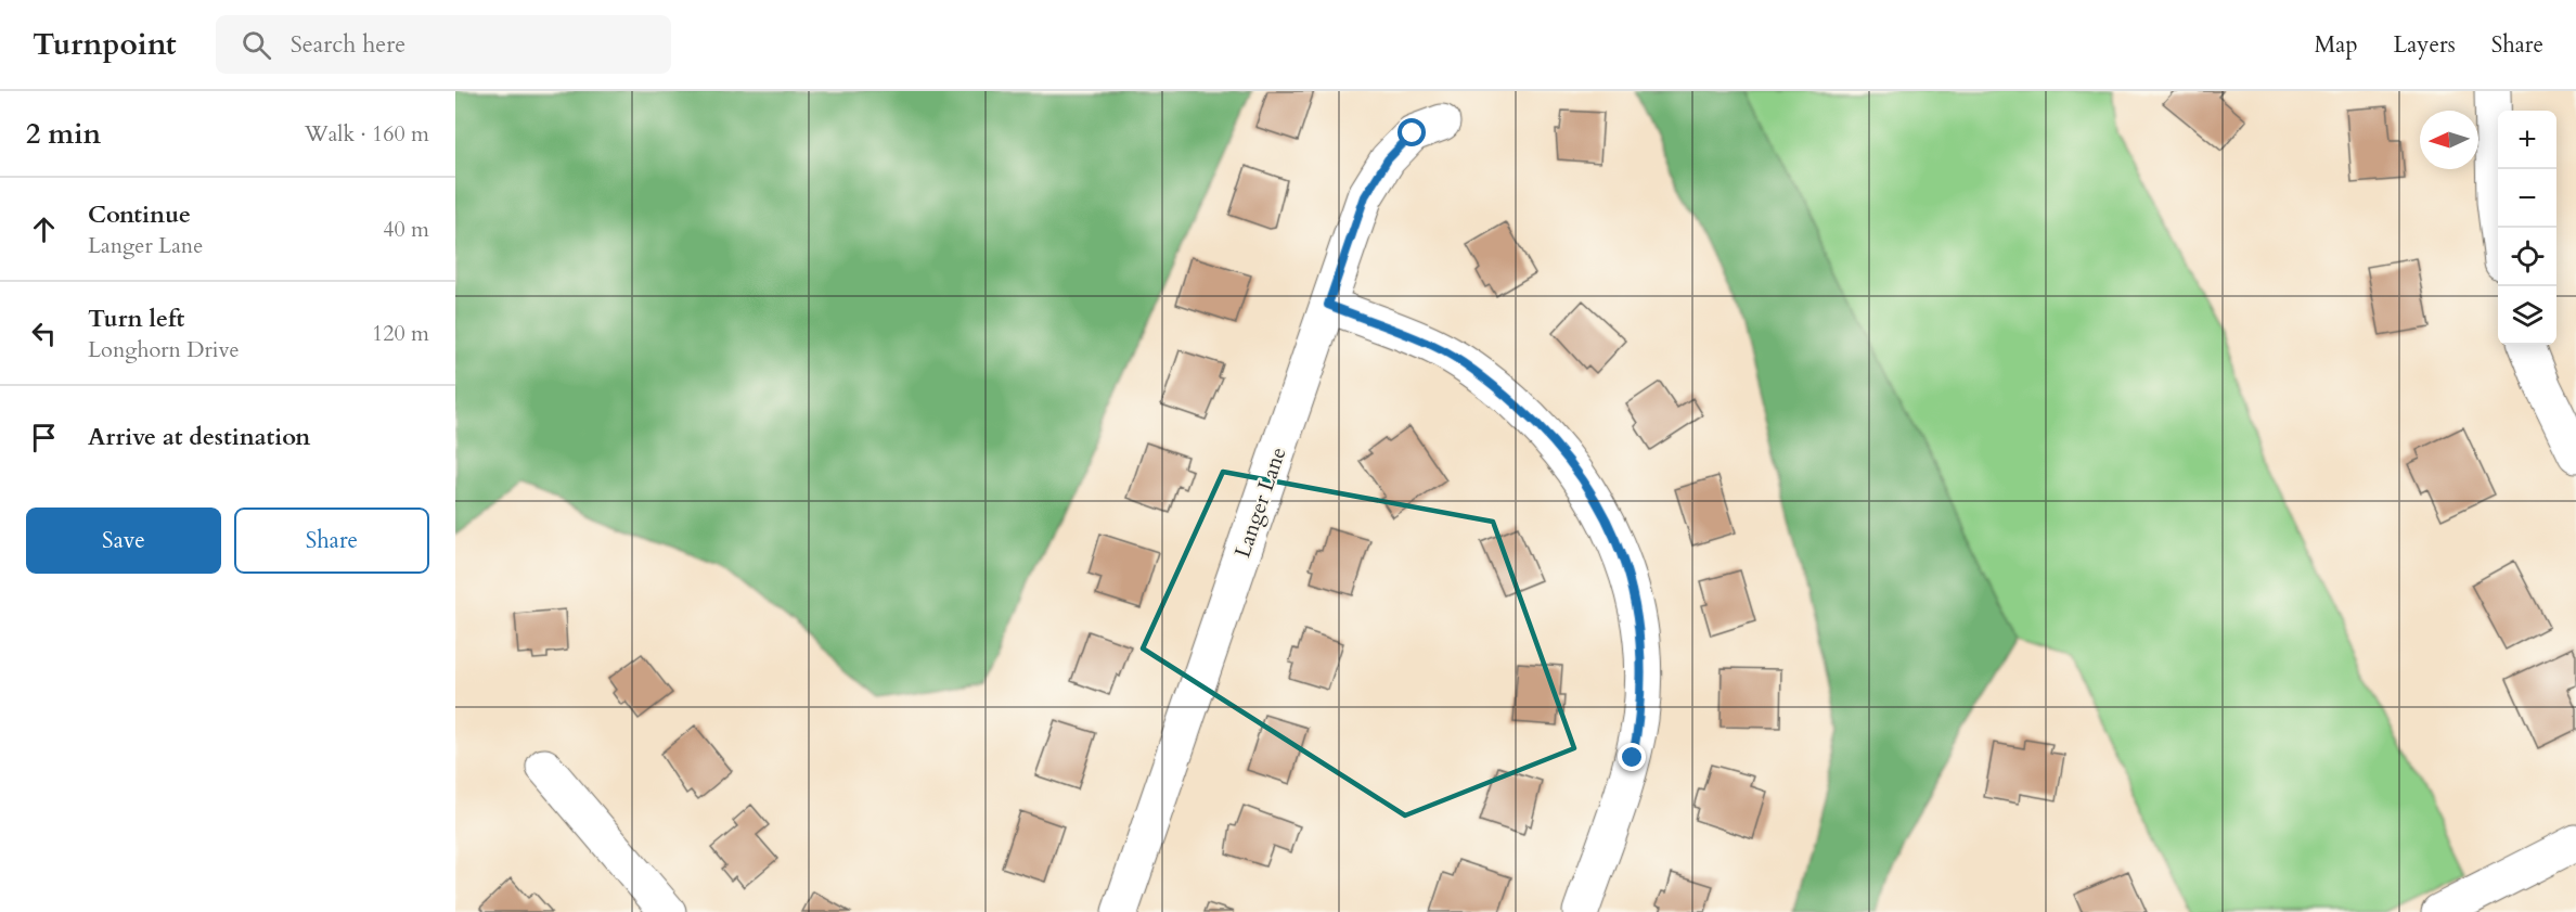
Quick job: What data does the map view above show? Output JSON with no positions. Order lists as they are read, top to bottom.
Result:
{
  "streets": {
    "street": ["Langer Lane"]
  },
  "north": "left",
  "page": {
    "header": "Turnpoint",
    "search": "Search here",
    "nav": ["Map", "Layers", "Share"],
    "heading": ["2 min", "Walk · 160 m"],
    "map_buttons": ["+", "−"],
    "list": [
      ["Continue", "Langer Lane", "40 m"],
      ["Turn left", "Longhorn Drive", "120 m"],
      "Arrive at destination"
    ],
    "buttons": ["Save", "Share"]
  }
}
